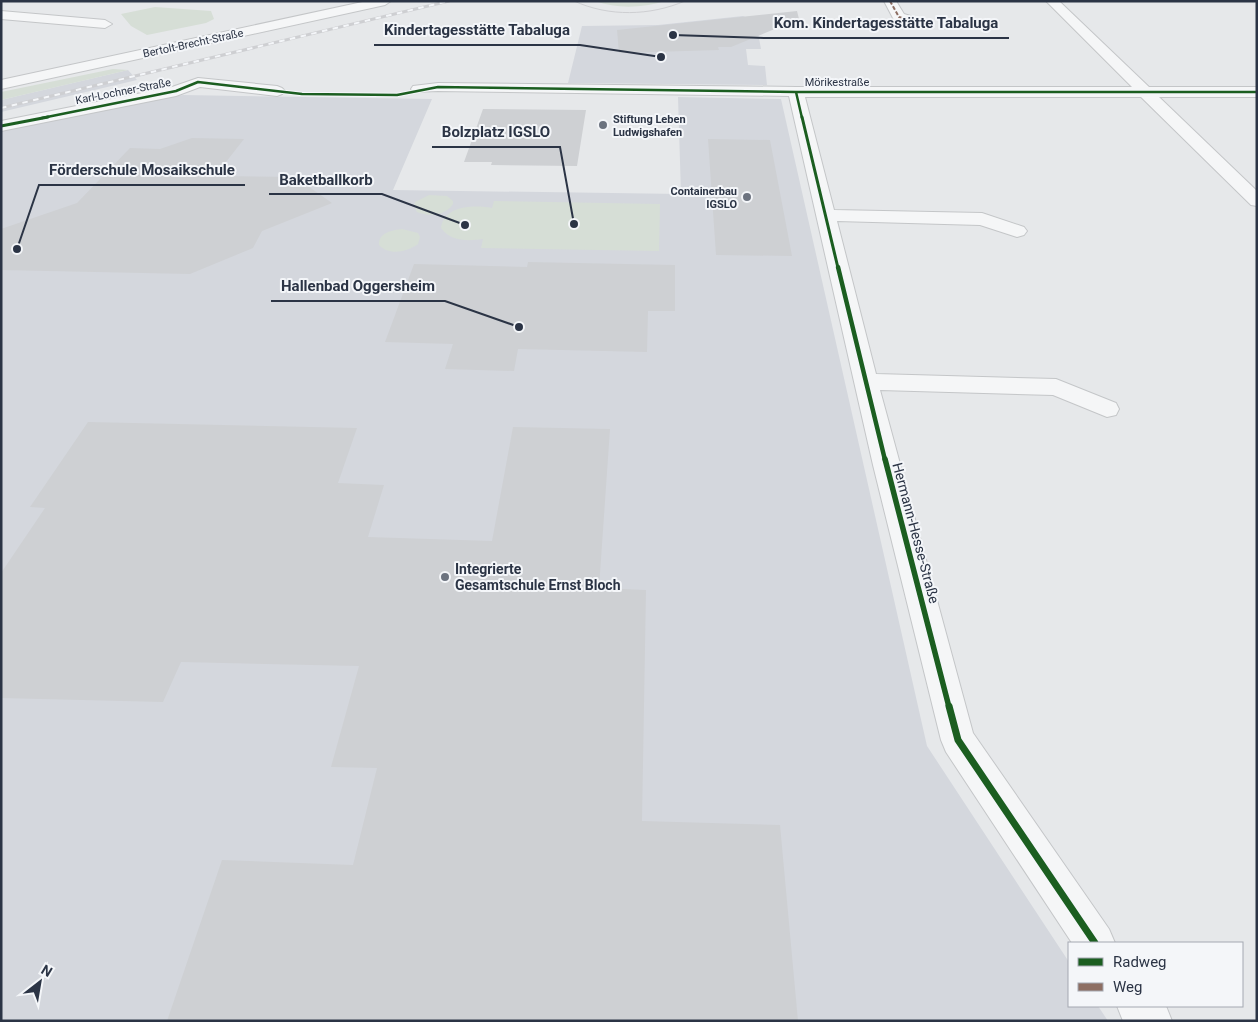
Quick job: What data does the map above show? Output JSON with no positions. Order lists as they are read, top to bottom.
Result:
{
  "streets": {
    "street": [
      "Bertolt-Brecht-Straße",
      "Mörikestraße",
      "Karl-Lochner-Straße",
      "Hermann-Hesse-Straße"
    ]
  },
  "crossings": [
    ["Mörikestraße", "Hermann-Hesse-Straße"]
  ],
  "places": [
    "Kom. Kindertagesstätte Tabaluga",
    "Kindertagesstätte Tabaluga",
    "Stiftung Leben Ludwigshafen",
    "Containerbau IGSLO",
    "Bolzplatz IGSLO",
    "Baketballkorb",
    "Förderschule Mosaikschule",
    "Hallenbad Oggersheim",
    "Integrierte Gesamtschule Ernst Bloch"
  ],
  "legend": ["Radweg", "Weg"],
  "north": "top right"
}
